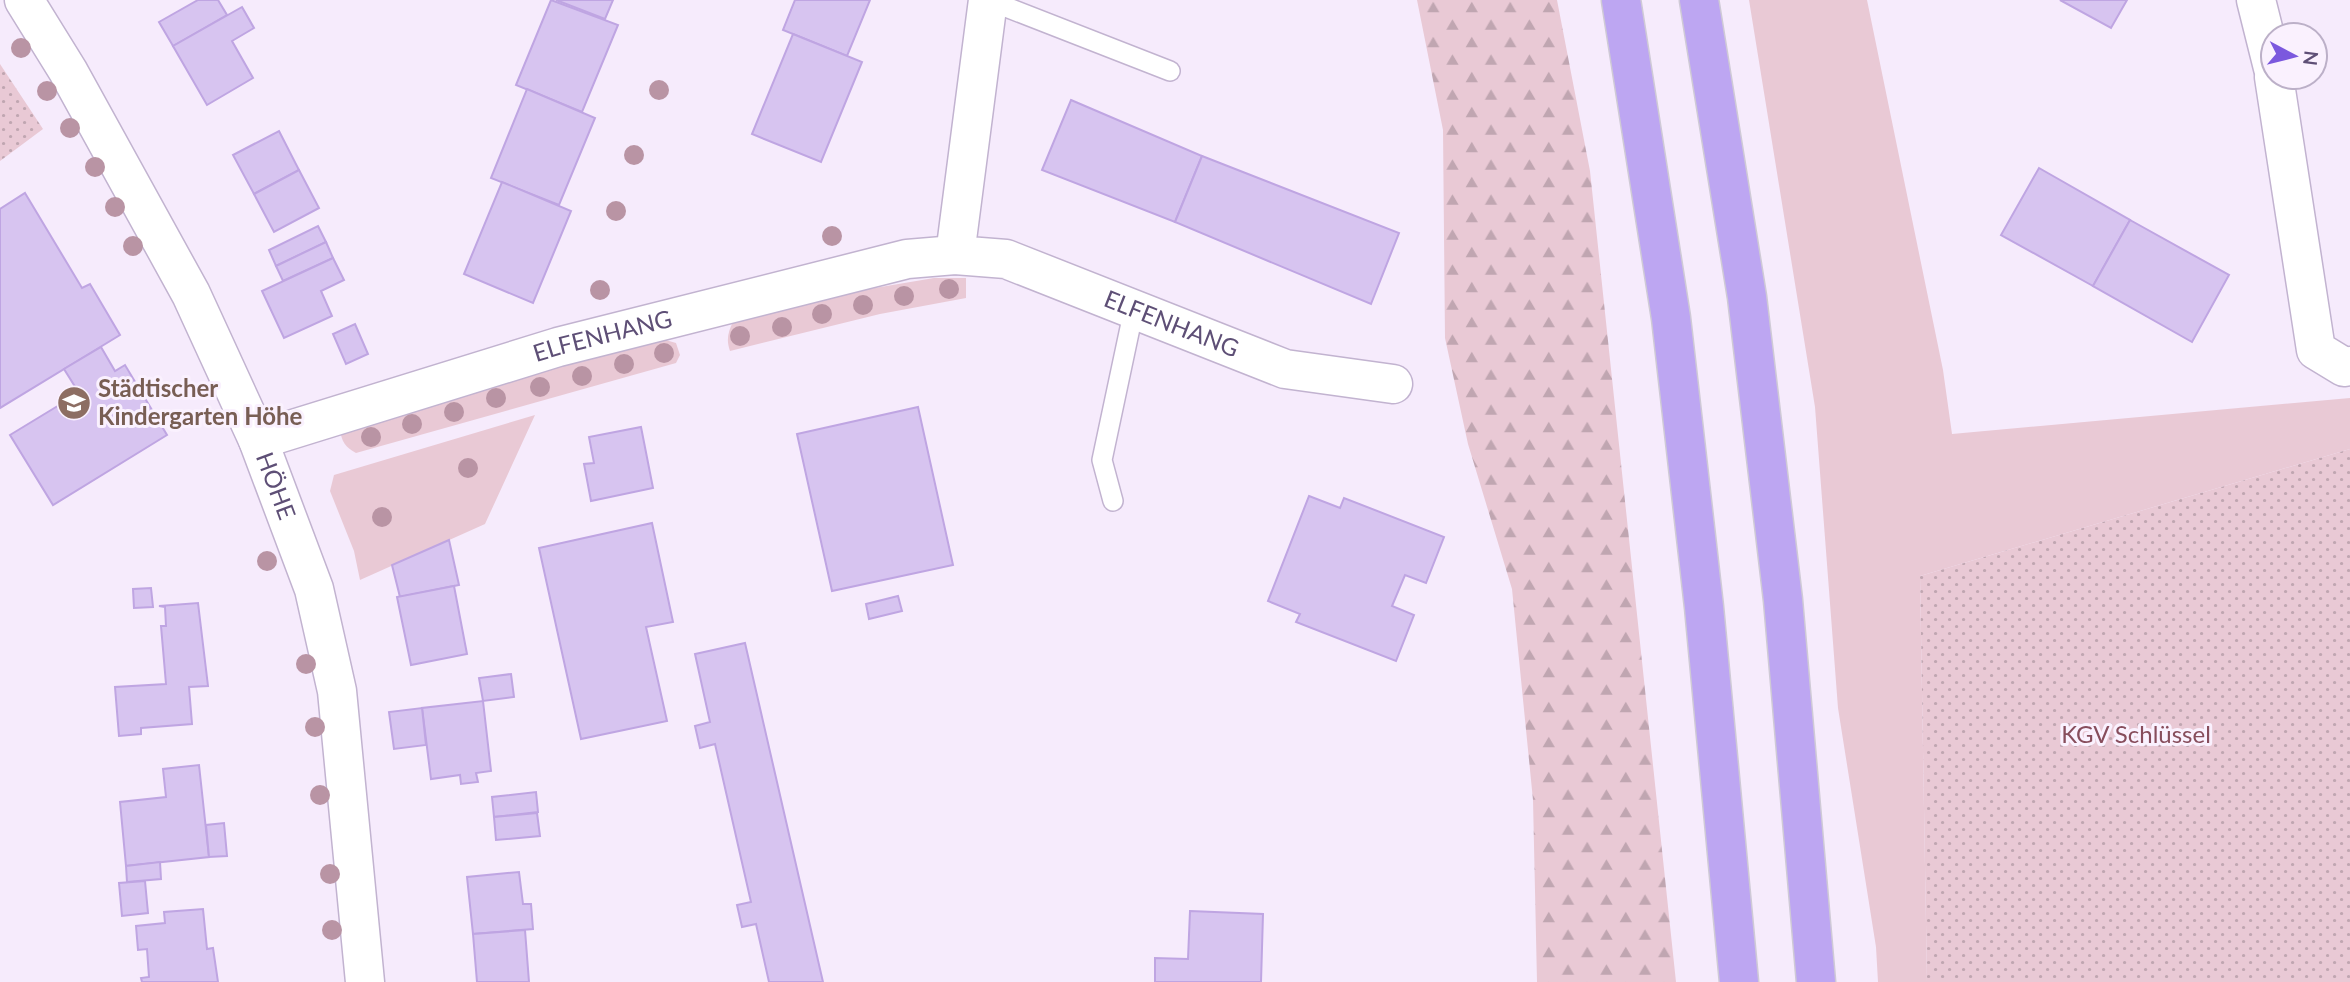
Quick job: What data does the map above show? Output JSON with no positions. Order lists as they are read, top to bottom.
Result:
{
  "streets": {
    "street": ["ELFENHANG", "HÖHE"]
  },
  "crossings": [
    ["ELFENHANG", "HÖHE"]
  ],
  "parks": ["KGV Schlüssel"],
  "places": {
    "school or university": ["Städtischer Kindergarten Höhe"]
  },
  "north": "right"
}
